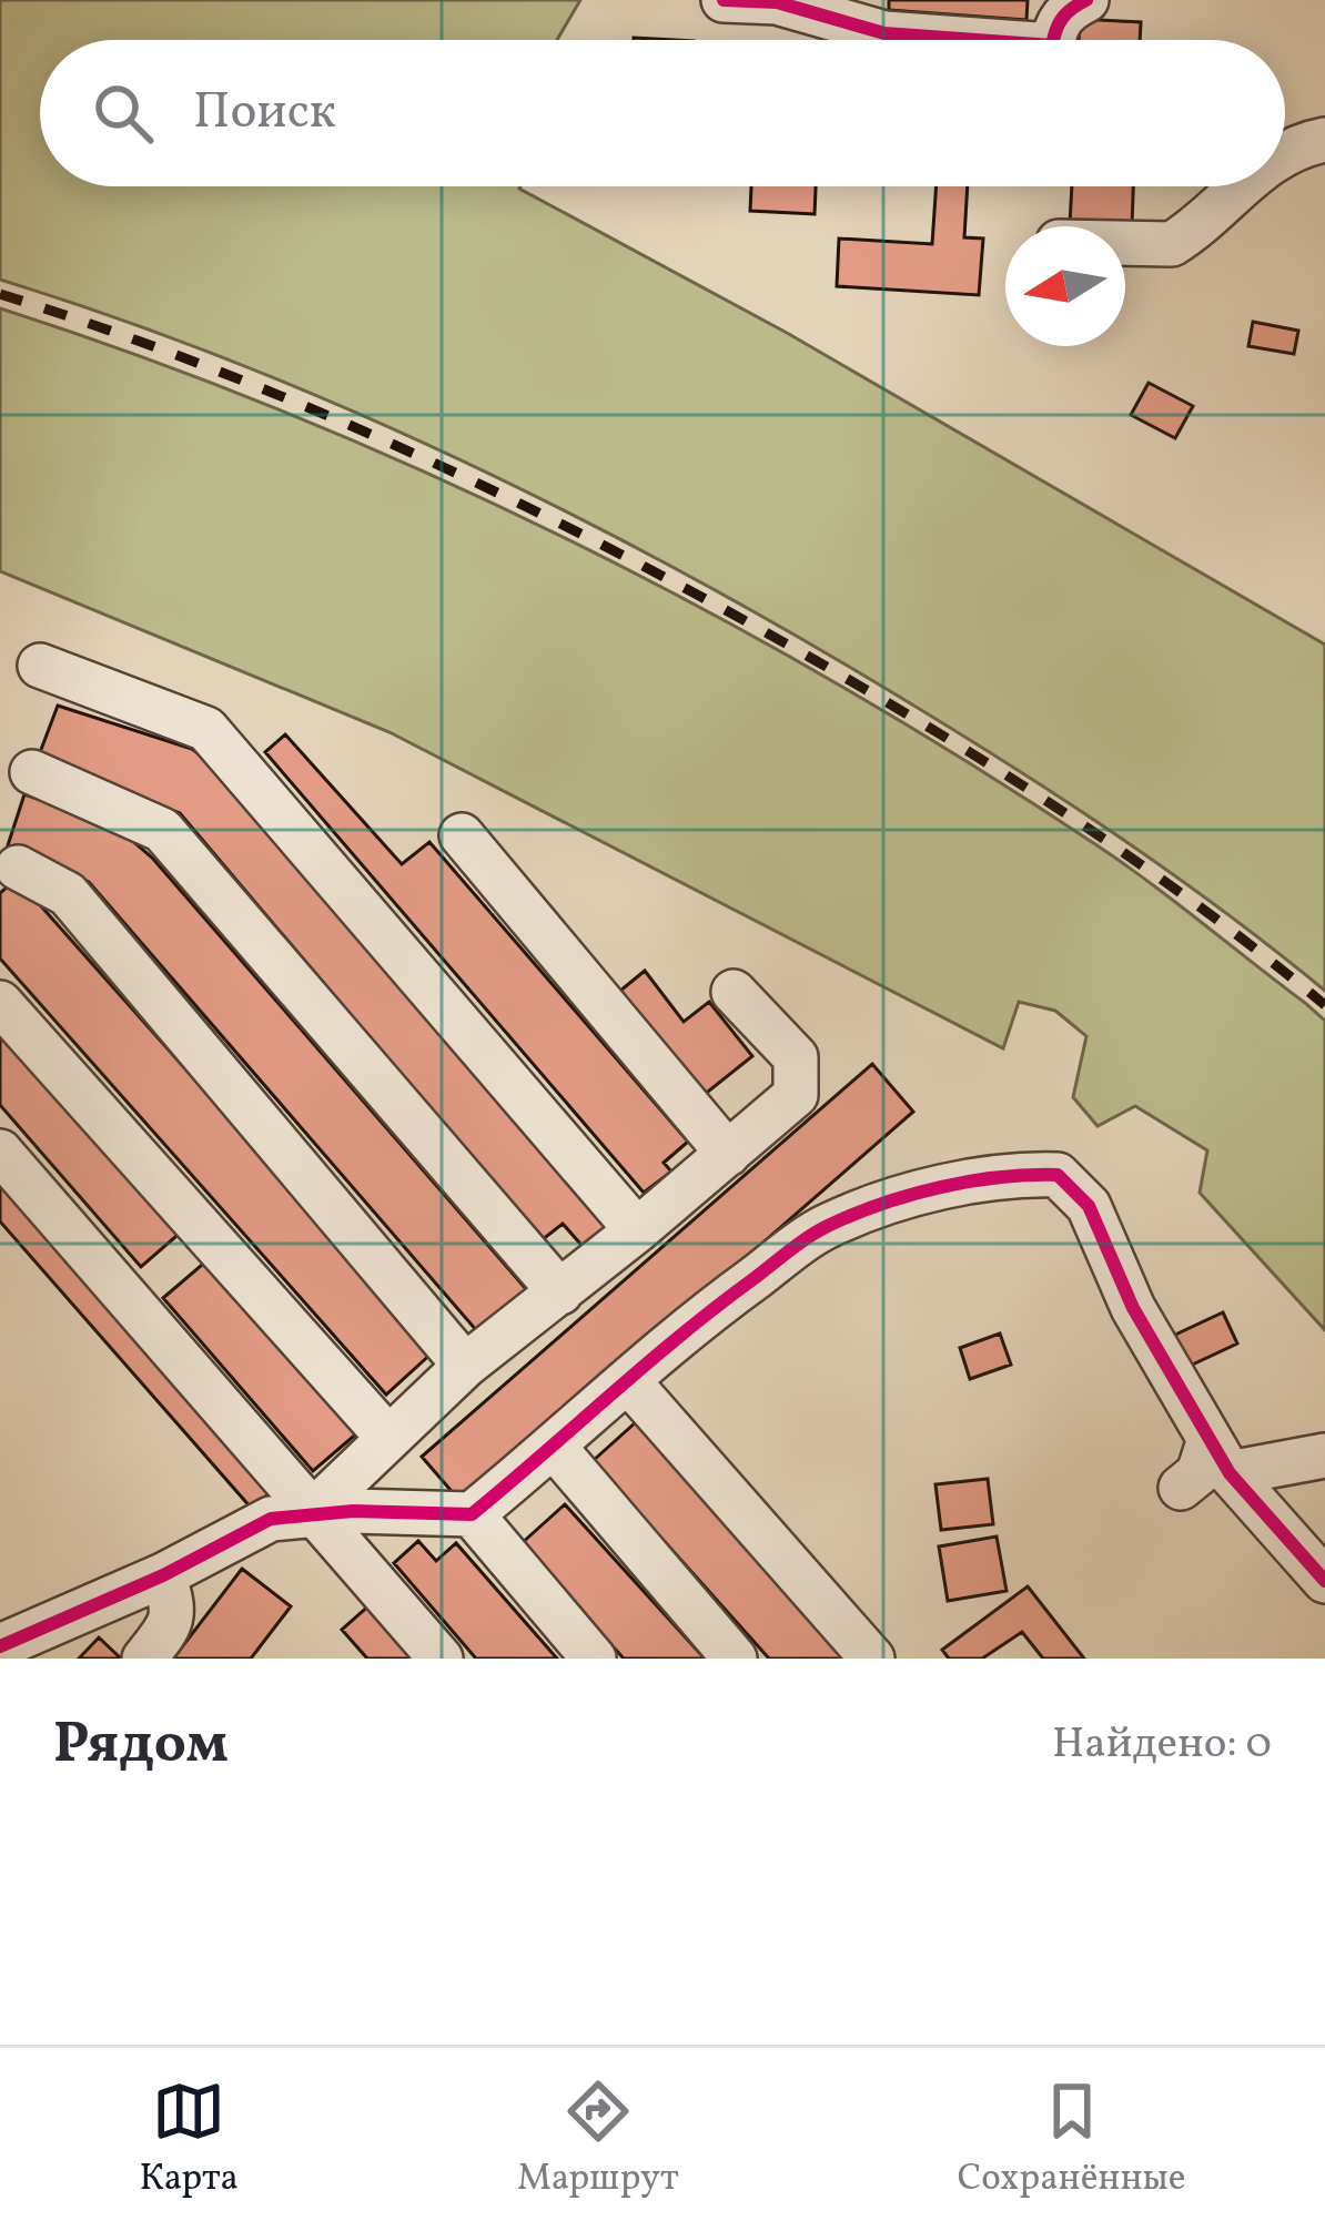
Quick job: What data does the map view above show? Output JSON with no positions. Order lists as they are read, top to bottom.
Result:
{
  "north": "left",
  "page": {
    "search": "Поиск",
    "heading": ["Рядом", "Найдено: 0"],
    "nav": ["Карта", "Маршрут", "Сохранённые"]
  }
}
